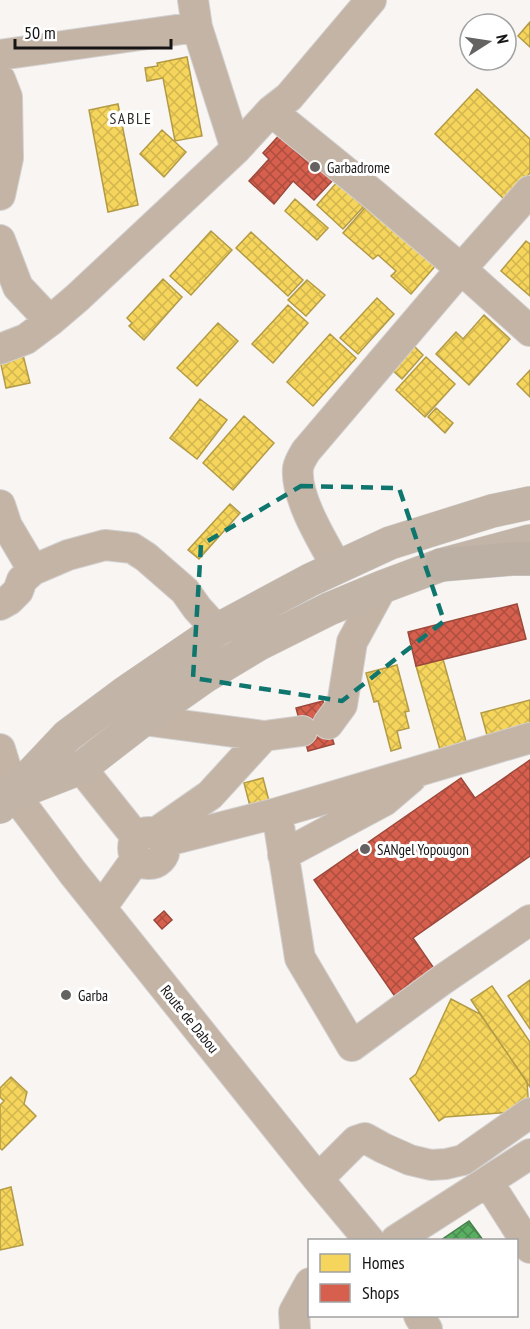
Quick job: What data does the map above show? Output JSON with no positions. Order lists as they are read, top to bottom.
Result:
{
  "streets": {
    "street": ["Route de Dabou"]
  },
  "districts": ["SABLE"],
  "places": ["Garbadrome", "SANgel Yopougon", "Garba"],
  "legend": ["Homes", "Shops"],
  "scale_bar": "50 m",
  "north": "right"
}
